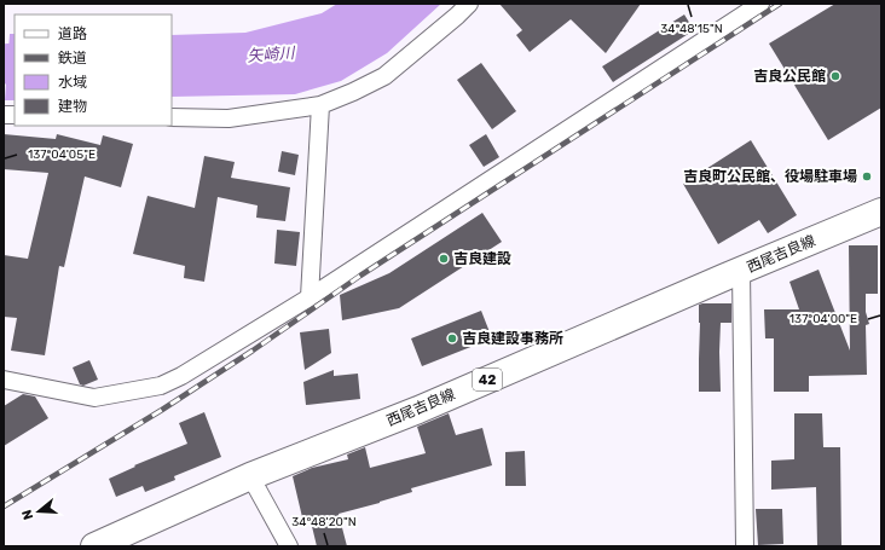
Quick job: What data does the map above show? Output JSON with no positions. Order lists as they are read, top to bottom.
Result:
{
  "streets": {
    "main road": ["西尾吉良線", "42"]
  },
  "water": ["矢崎川"],
  "places": [
    "吉良公民館",
    "吉良町公民館、役場駐車場",
    "吉良建設",
    "吉良建設事務所"
  ],
  "legend": [
    "道路",
    "鉄道",
    "水域",
    "建物"
  ],
  "north": "left",
  "coordinates": [
    "34°48'15\"N",
    "137°04'05\"E",
    "137°04'00\"E",
    "34°48'20\"N"
  ]
}
